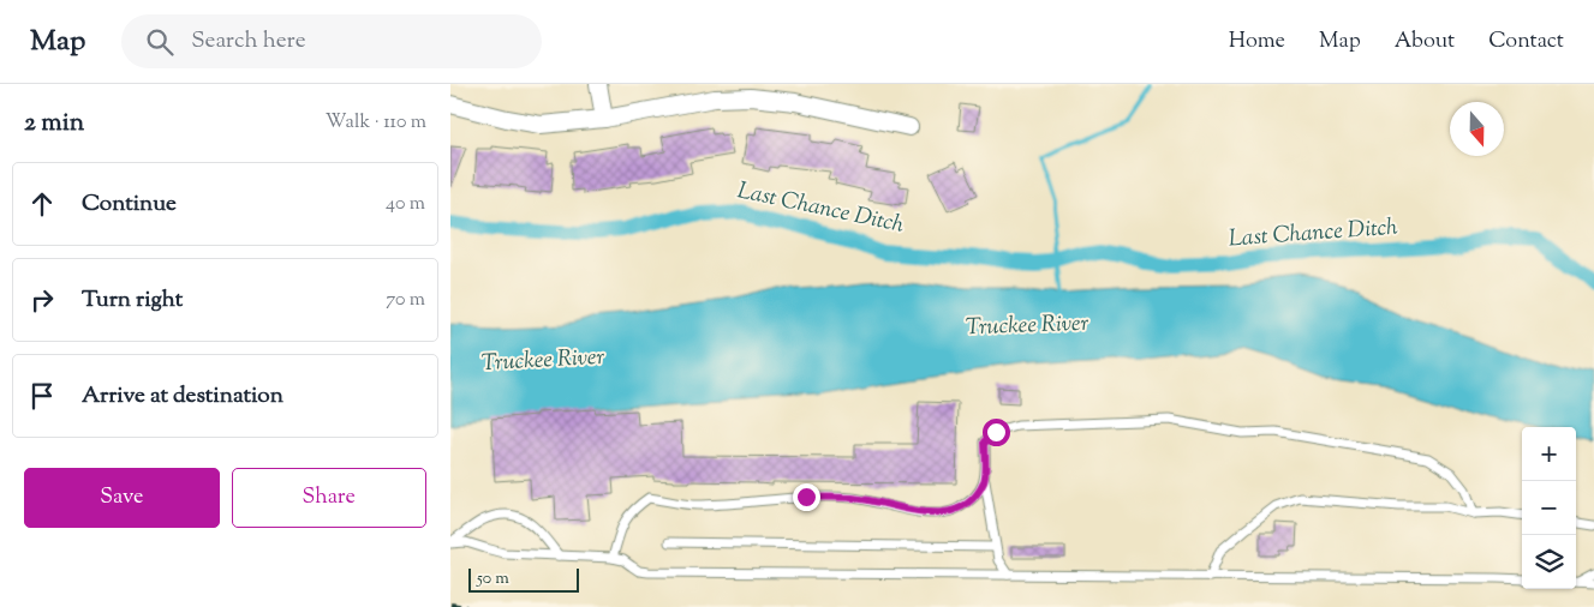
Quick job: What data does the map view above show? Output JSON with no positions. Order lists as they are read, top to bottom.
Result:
{
  "water": ["Last Chance Ditch", "Truckee River"],
  "scale_bar": "50 m",
  "north": "bottom",
  "page": {
    "header": "Map",
    "search": "Search here",
    "nav": [
      "Home",
      "Map",
      "About",
      "Contact"
    ],
    "heading": ["2 min", "Walk · 110 m"],
    "list": [
      ["Continue", "40 m"],
      ["Turn right", "70 m"],
      "Arrive at destination"
    ],
    "map_buttons": ["+", "−"],
    "buttons": ["Save", "Share"],
    "scale": "50 m"
  }
}
